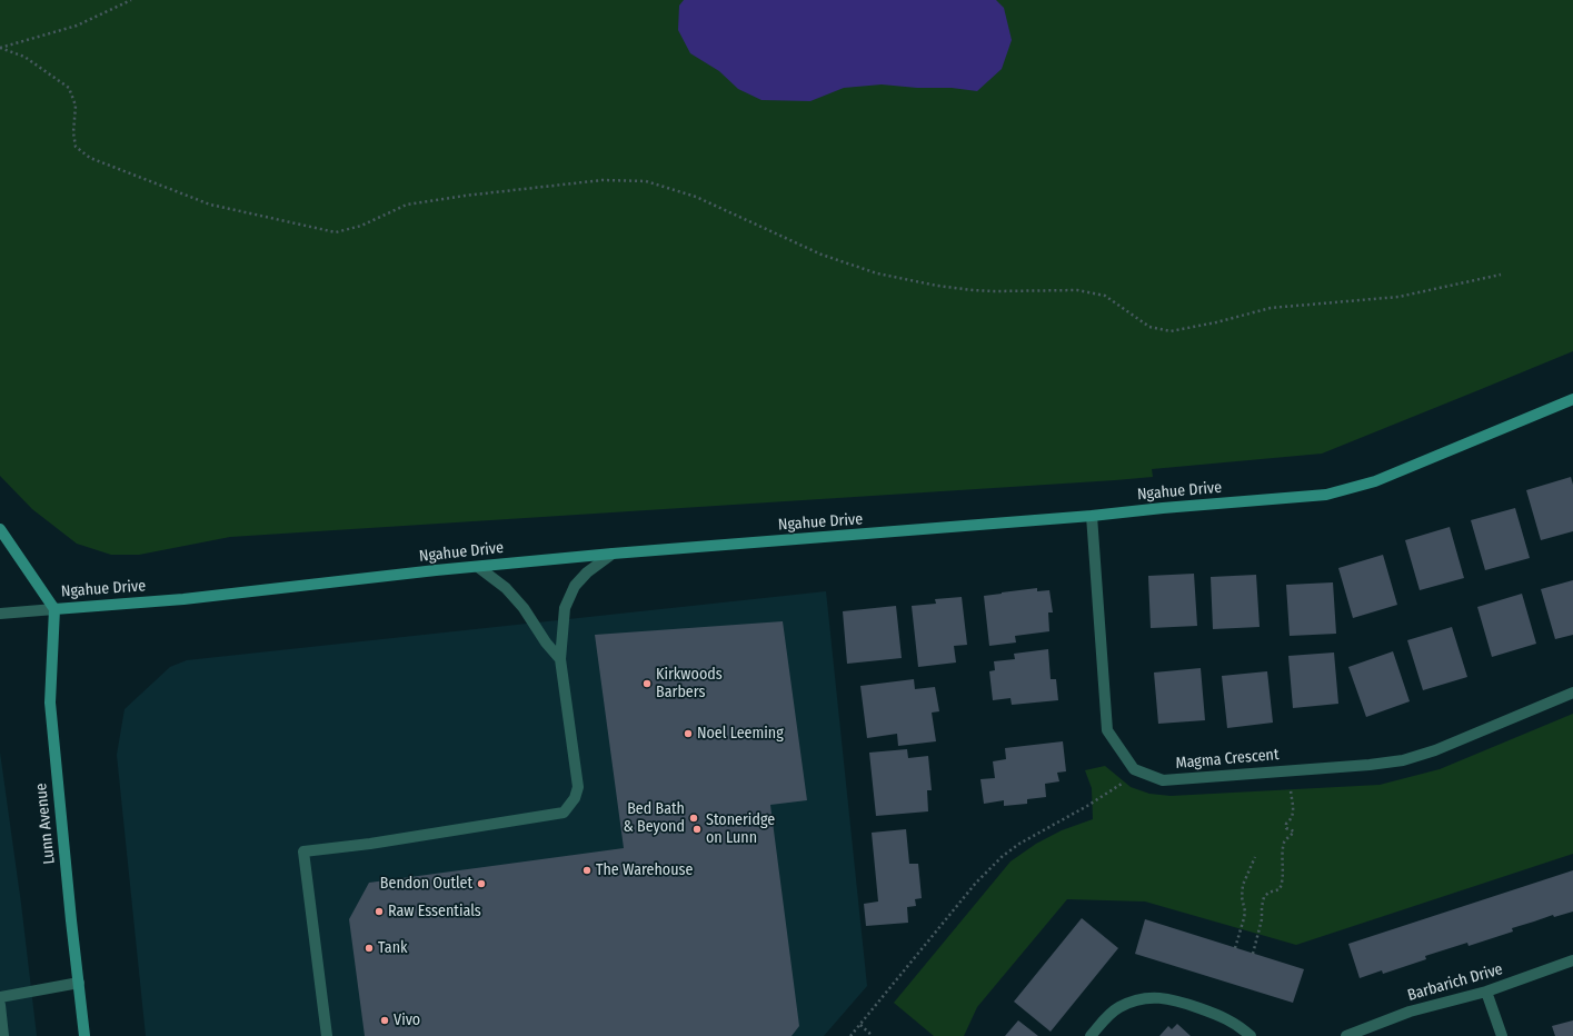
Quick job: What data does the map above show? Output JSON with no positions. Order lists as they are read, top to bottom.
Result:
{
  "streets": {
    "main road": ["Ngahue Drive", "Lunn Avenue"],
    "street": ["Magma Crescent", "Barbarich Drive"]
  },
  "crossings": [
    ["Ngahue Drive", "Magma Crescent"],
    ["Ngahue Drive", "Lunn Avenue"]
  ],
  "places": [
    "Kirkwoods Barbers",
    "Noel Leeming",
    "Bed Bath & Beyond",
    "Stoneridge on Lunn",
    "The Warehouse",
    "Bendon Outlet",
    "Raw Essentials",
    "Tank",
    "Vivo"
  ]
}
